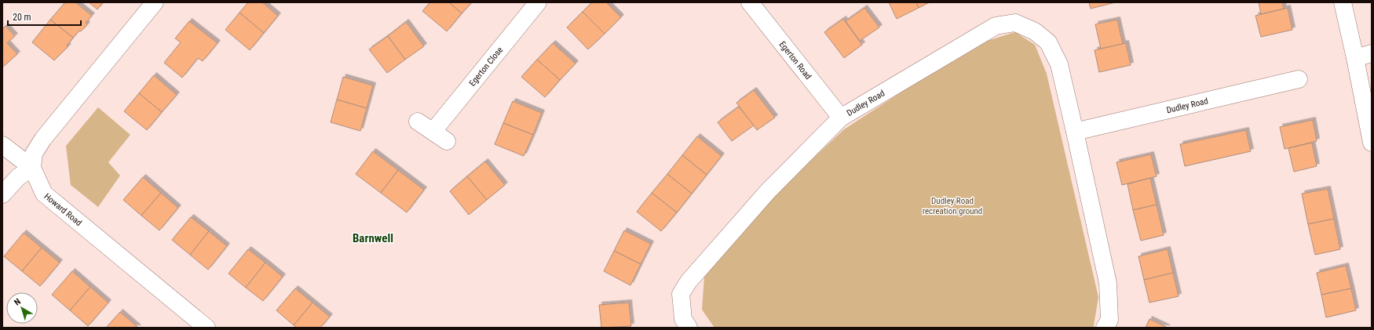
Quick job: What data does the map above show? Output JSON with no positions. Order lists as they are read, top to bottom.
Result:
{
  "streets": {
    "street": [
      "Egerton Road",
      "Egerton Close",
      "Dudley Road",
      "Howard Road"
    ]
  },
  "crossings": [
    ["Egerton Road", "Dudley Road"]
  ],
  "districts": ["Barnwell"],
  "parks": ["Dudley Road recreation ground"],
  "scale_bar": "20 m",
  "north": "top left"
}
